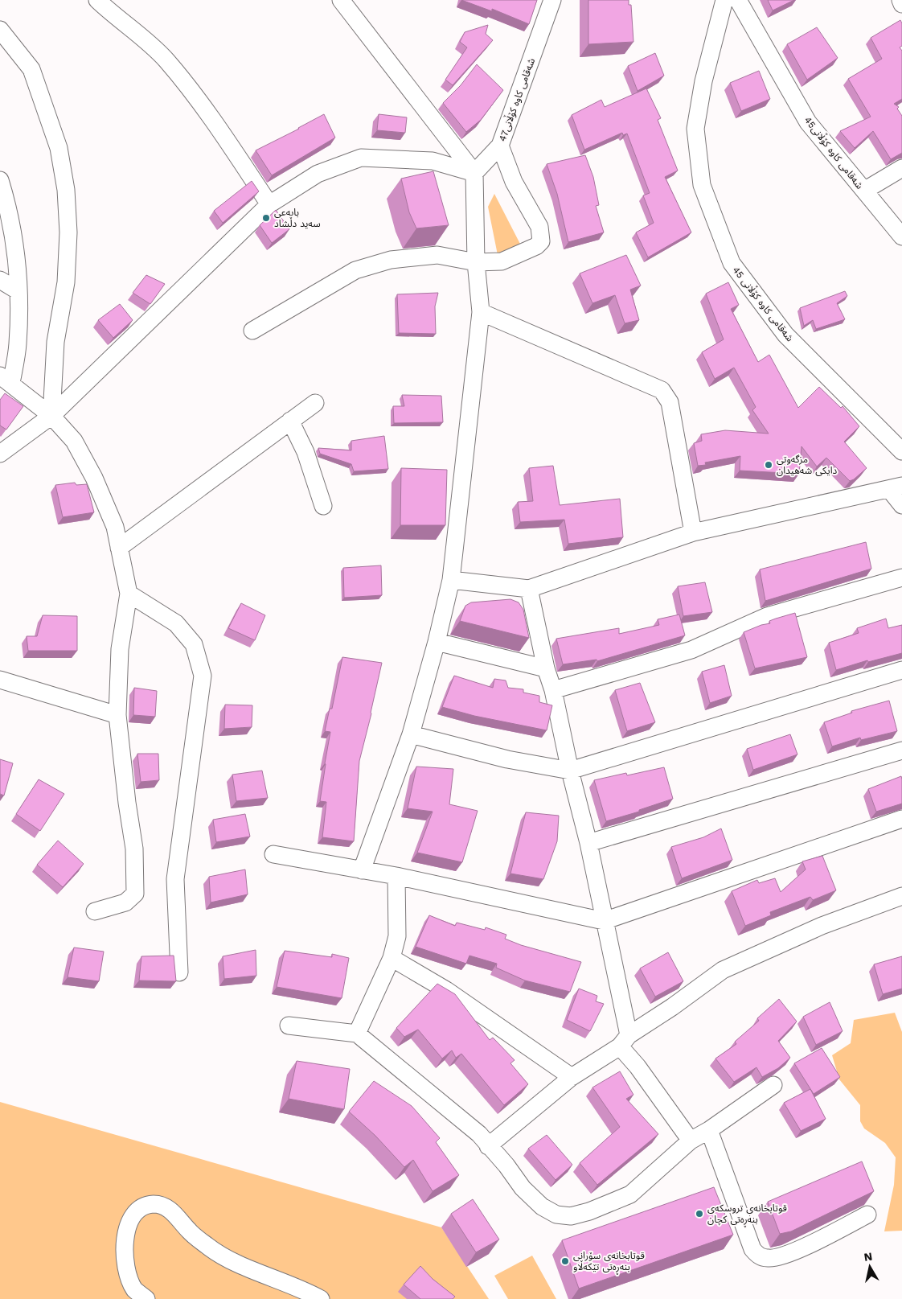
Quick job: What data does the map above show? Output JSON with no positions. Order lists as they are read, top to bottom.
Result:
{
  "streets": {
    "street": ["شەقامی کاوە کۆڵانی47", "شەقامی کاوە کۆڵانی45", "شەقامی کاوە کۆڵانی 45"]
  },
  "places": [
    "بایەعی سەید دڵشاد",
    "مزگەوتی دایکی شەهیدان",
    "قوتابخانەی تروسکەی بنەڕەتی کچان",
    "قوتابخانەی سۆرانی بنەڕەتی تێکەڵاو"
  ],
  "north": "top"
}
